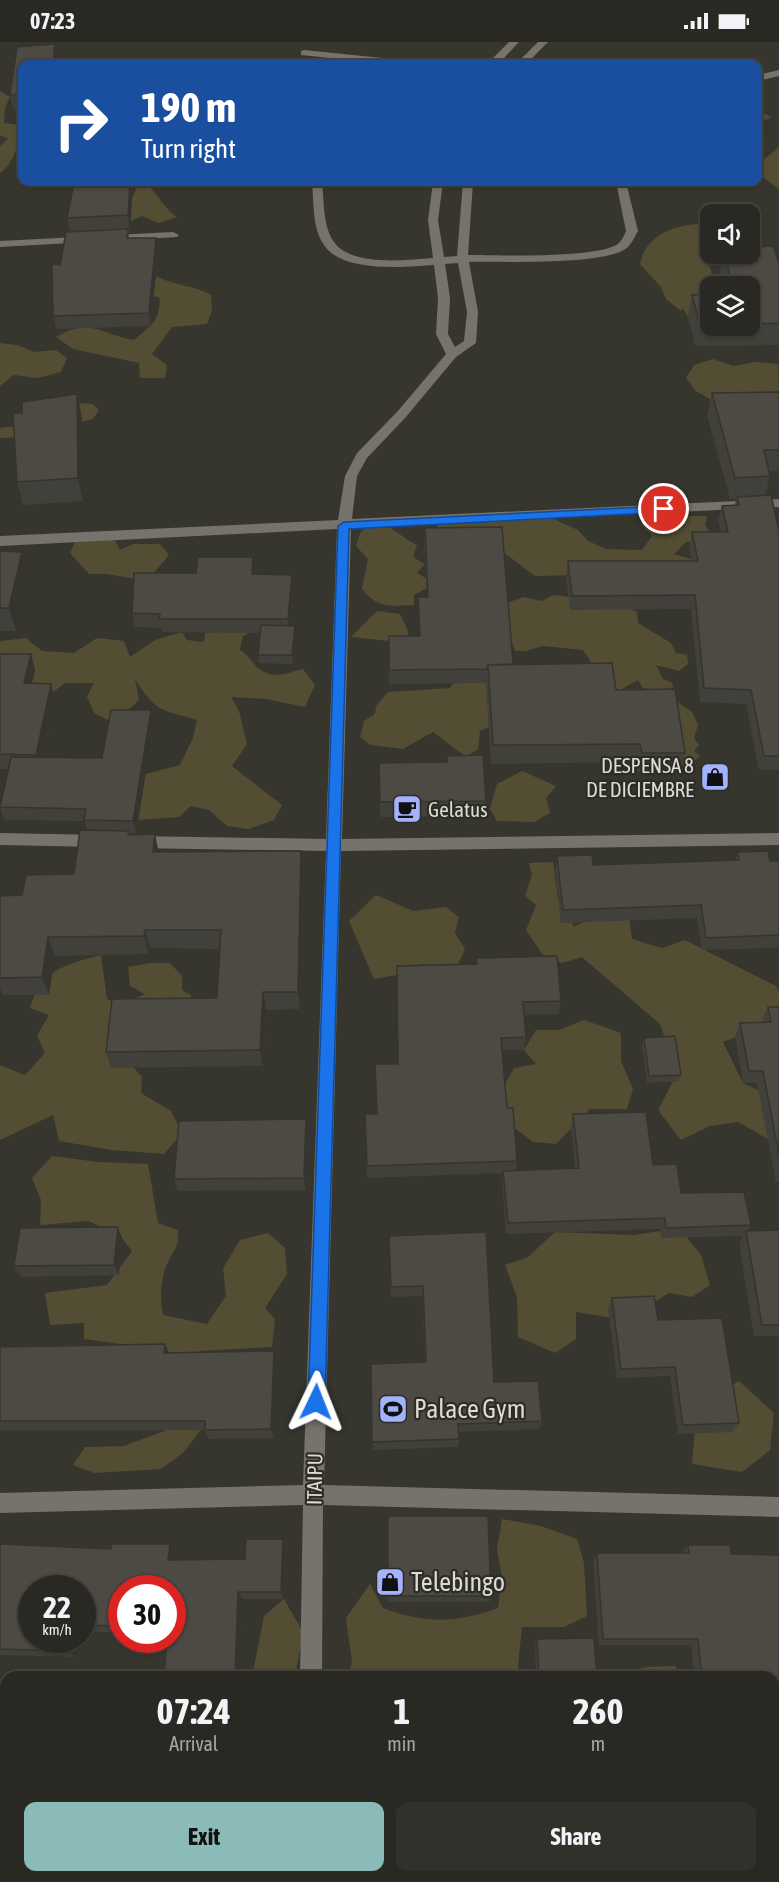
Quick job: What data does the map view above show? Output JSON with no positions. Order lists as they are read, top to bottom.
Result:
{
  "streets": {
    "street": ["ITAIPU"]
  },
  "places": {
    "shop": ["DESPENSA 8 DE DICIEMBRE", "Telebingo"],
    "cafe": ["Gelatus"],
    "sports": ["Palace Gym"]
  },
  "page": {
    "status": "07:23",
    "turn": ["190 m", "Turn right"],
    "speed": "22 km/h",
    "limit": "30",
    "eta": [
      "07:24",
      "Arrival",
      "1",
      "min",
      "260",
      "m"
    ],
    "buttons": ["Exit", "Share"]
  }
}
